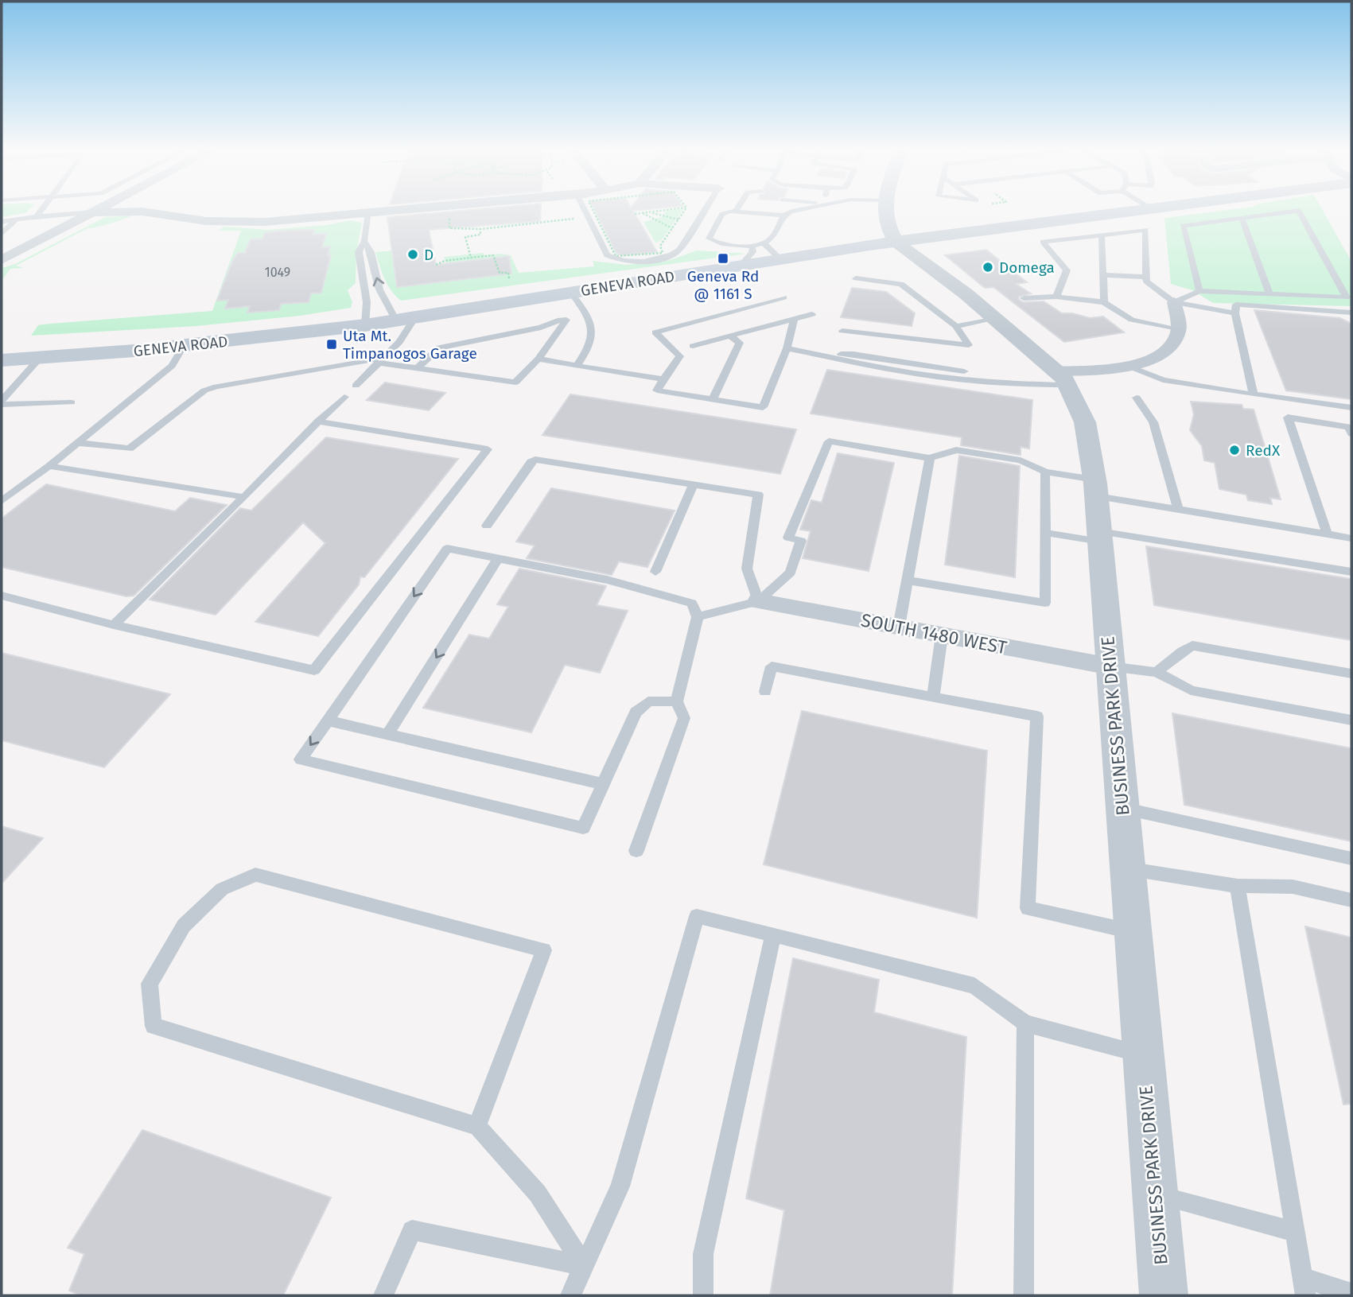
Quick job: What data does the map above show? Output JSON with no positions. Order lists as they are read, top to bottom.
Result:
{
  "streets": {
    "main road": ["GENEVA ROAD"],
    "street": ["SOUTH 1480 WEST", "BUSINESS PARK DRIVE"]
  },
  "crossings": [
    ["GENEVA ROAD", "BUSINESS PARK DRIVE"],
    ["SOUTH 1480 WEST", "BUSINESS PARK DRIVE"]
  ],
  "places": {
    "other": ["D", "Domega", "RedX"],
    "transit": ["Geneva Rd @ 1161 S", "Uta Mt. Timpanogos Garage"]
  },
  "house_numbers": ["1049"]
}
